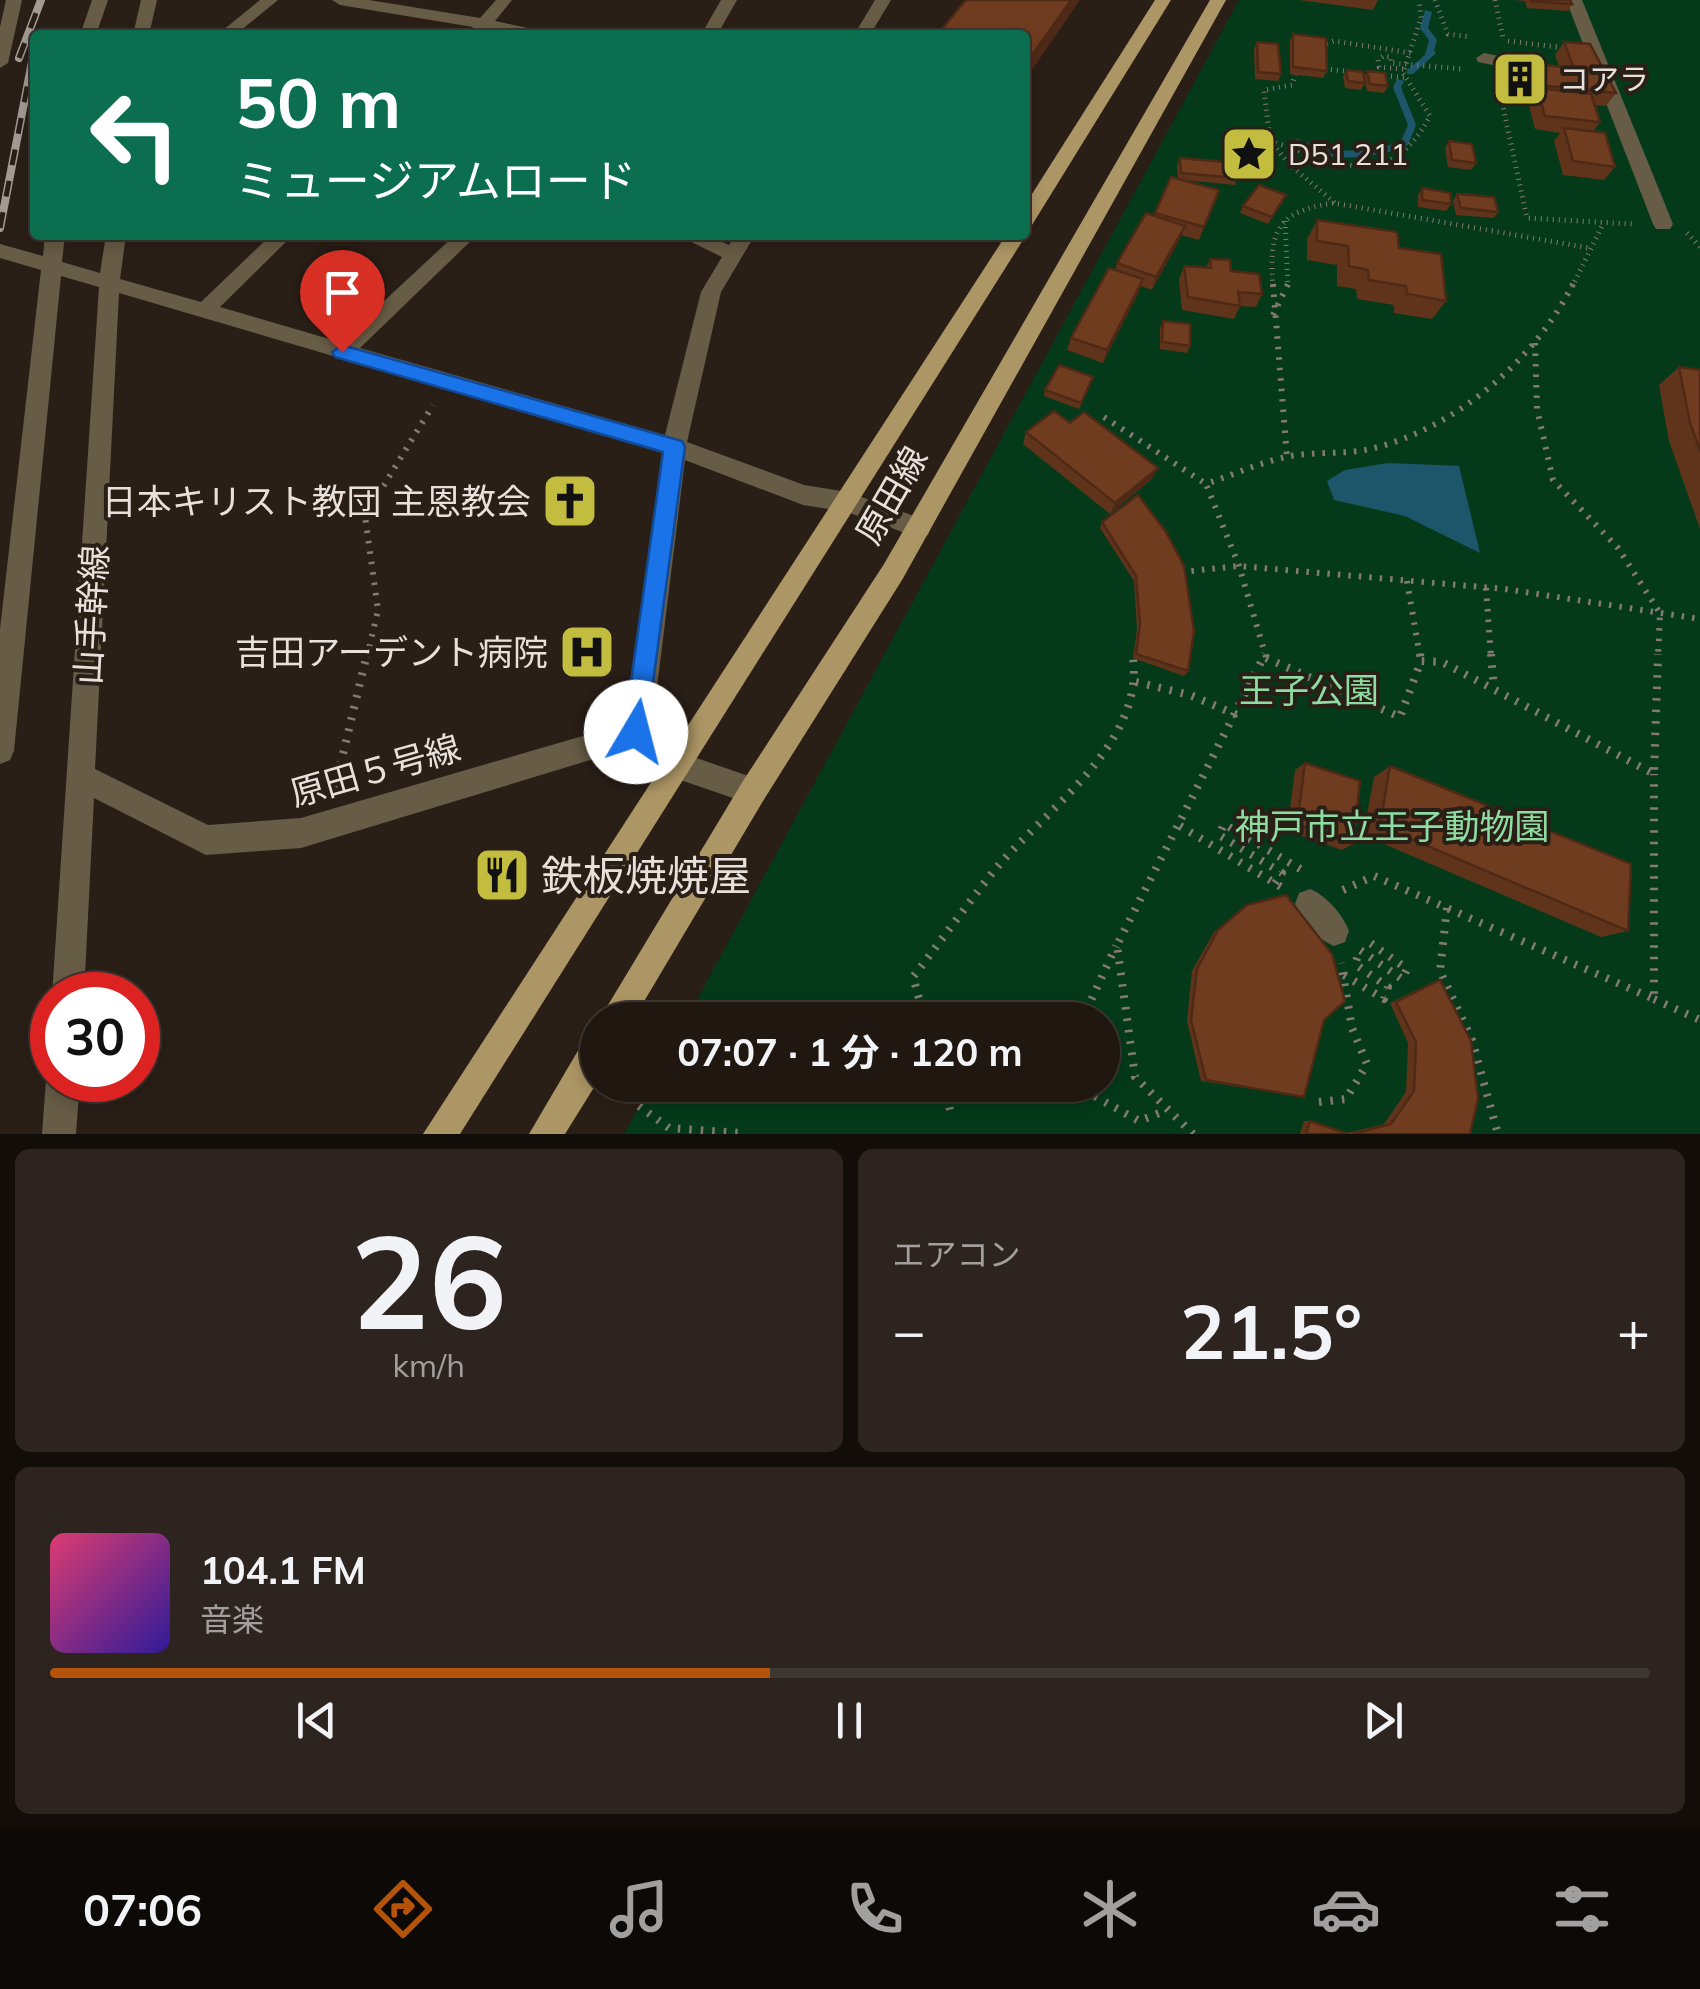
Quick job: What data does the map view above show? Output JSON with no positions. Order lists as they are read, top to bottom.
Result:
{
  "streets": {
    "main road": ["原田線"],
    "street": ["山手幹線", "原田５号線"]
  },
  "crossings": [
    ["山手幹線", "原田５号線"]
  ],
  "parks": ["王子公園", "神戸市立王子動物園"],
  "places": {
    "building": ["コアラ"],
    "place": ["D51 211"],
    "church": ["日本キリスト教団 主恩教会"],
    "hospital": ["吉田アーデント病院"],
    "restaurant": ["鉄板焼焼屋"]
  },
  "page": {
    "turn": ["50 m", "ミュージアムロード"],
    "limit": "30",
    "trip": "07:07 · 1 分 · 120 m",
    "tile": [
      ["26", "km/h"],
      "エアコン"
    ],
    "heat": ["−", "21.5°", "+"],
    "song": ["104.1 FM", "音楽"],
    "tabs": "07:06"
  }
}
